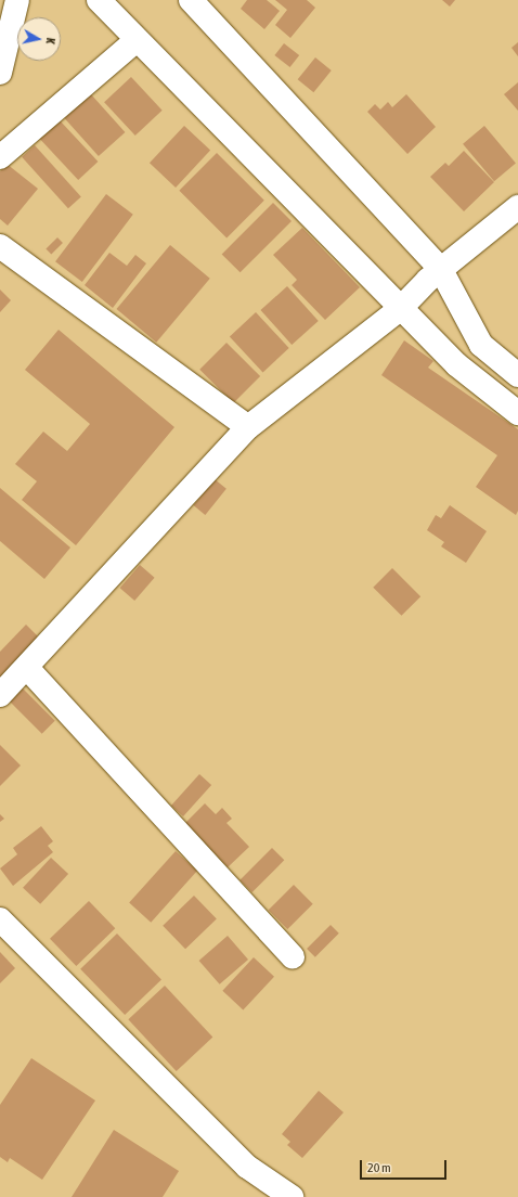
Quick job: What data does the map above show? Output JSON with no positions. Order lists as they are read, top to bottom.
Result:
{
  "scale_bar": "20 m",
  "north": "right"
}
